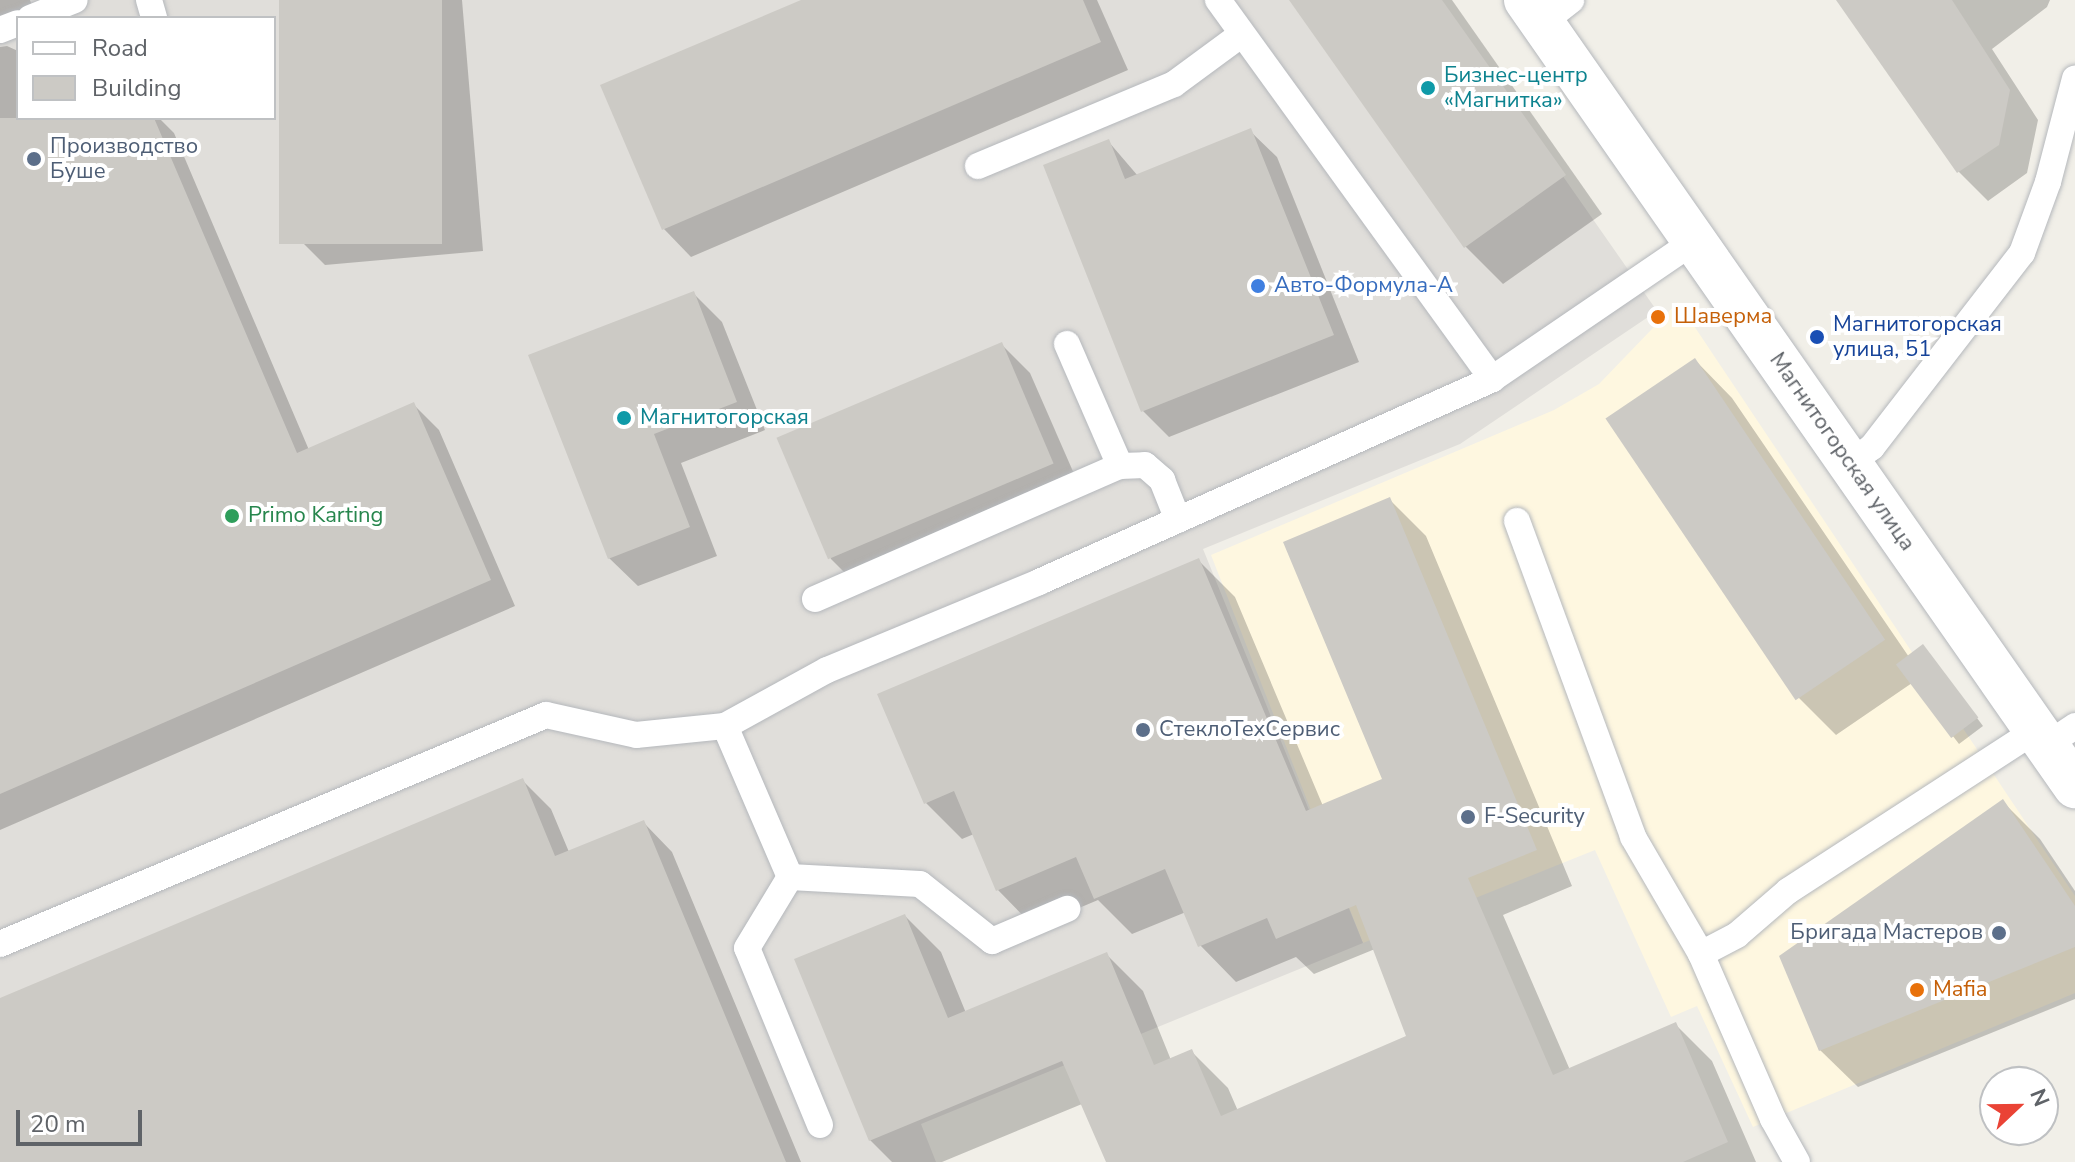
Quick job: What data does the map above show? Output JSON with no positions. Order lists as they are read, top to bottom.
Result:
{
  "streets": {
    "street": ["Магнитогорская улица"]
  },
  "places": [
    "Бизнес-центр «Магнитка»",
    "Производство Буше",
    "Авто-Формула-А",
    "Шаверма",
    "Магнитогорская улица, 51",
    "Магнитогорская",
    "Primo Karting",
    "СтеклоТехСервис",
    "F-Security",
    "Бригада Мастеров",
    "Mafia"
  ],
  "legend": ["Road", "Building"],
  "scale_bar": "20 m",
  "north": "right"
}
